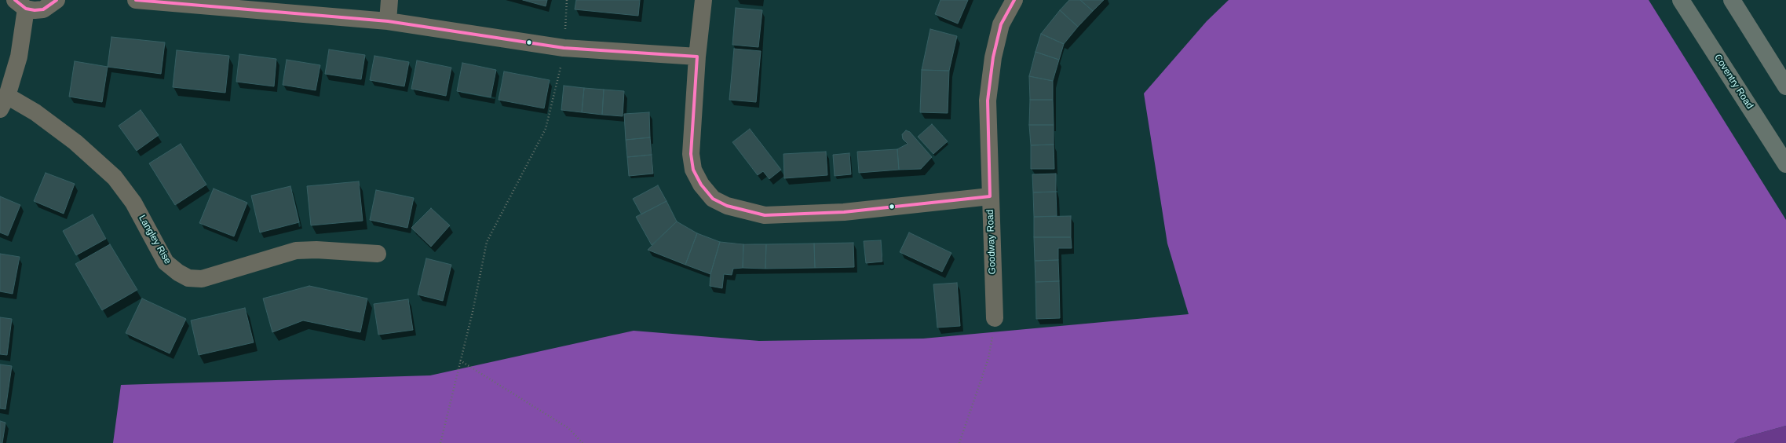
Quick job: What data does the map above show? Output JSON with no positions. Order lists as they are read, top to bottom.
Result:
{
  "streets": {
    "highway": ["Coventry Road"],
    "street": ["Langley Rise", "Goodway Road"]
  }
}
